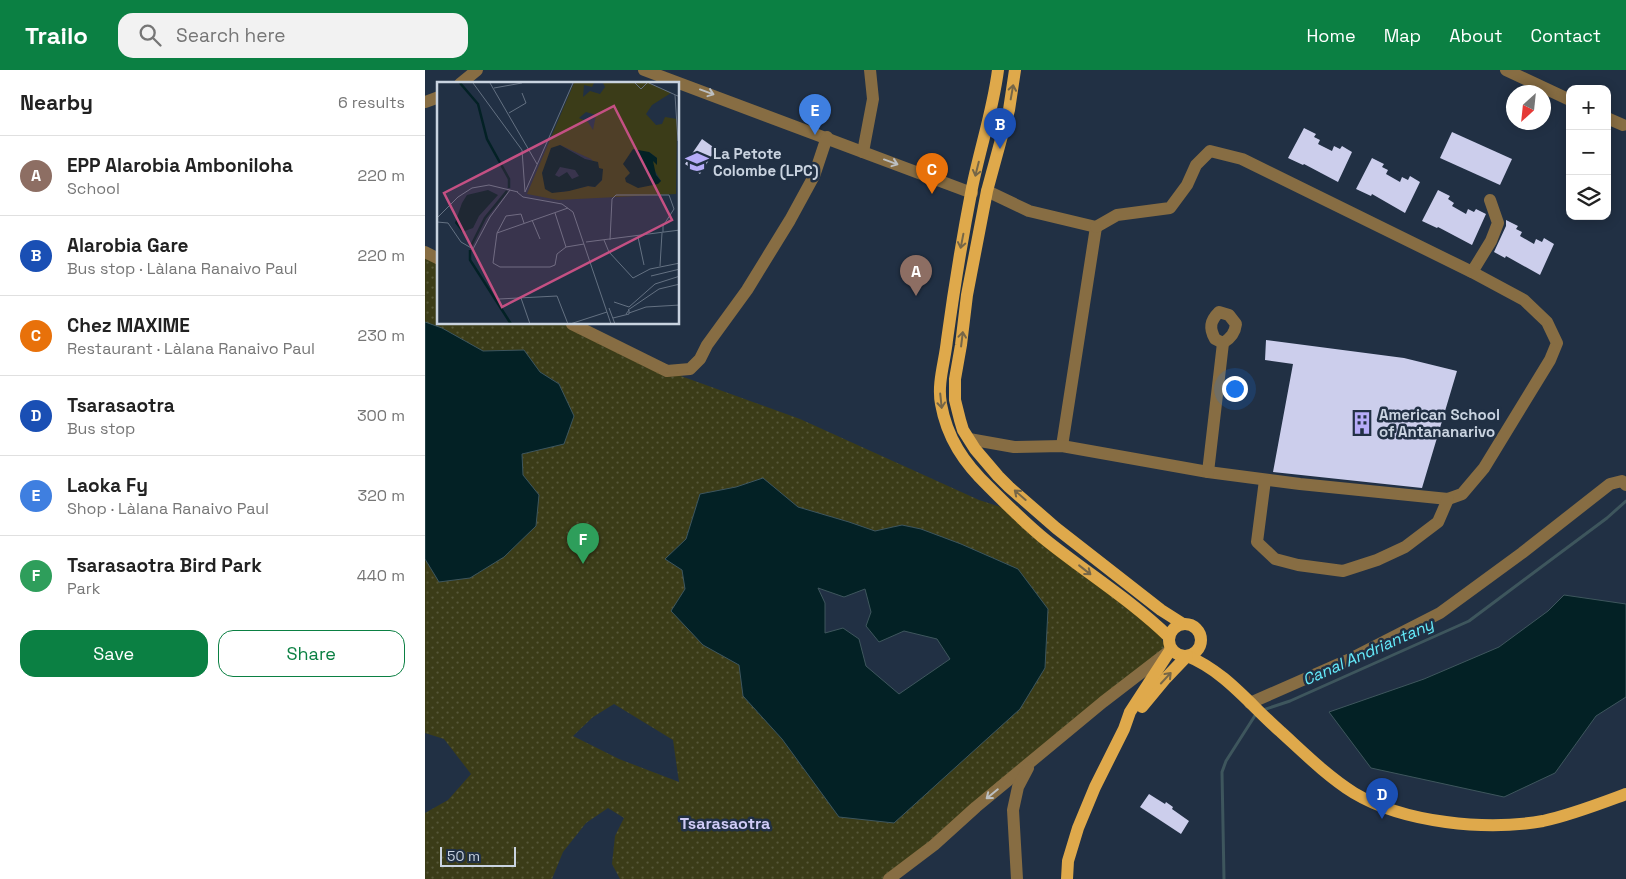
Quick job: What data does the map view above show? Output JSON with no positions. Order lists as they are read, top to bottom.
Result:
{
  "districts": ["Tsarasaotra"],
  "water": ["Canal Andriantany"],
  "places": {
    "school or university": ["La Petote Colombe (LPC)"],
    "building": ["American School of Antananarivo"]
  },
  "scale_bar": "50 m",
  "north": "bottom left",
  "page": {
    "header": "Trailo",
    "search": "Search here",
    "nav": [
      "Home",
      "Map",
      "About",
      "Contact"
    ],
    "heading": ["Nearby", "6 results"],
    "map_buttons": ["+", "−"],
    "pins": [
      "E",
      "B",
      "C",
      "A",
      "F",
      "D"
    ],
    "list": [
      {
        "mark": "A",
        "name": "EPP Alarobia Amboniloha",
        "note": "School",
        "value": "220 m"
      },
      {
        "mark": "B",
        "name": "Alarobia Gare",
        "note": "Bus stop · Làlana Ranaivo Paul",
        "value": "220 m"
      },
      {
        "mark": "C",
        "name": "Chez MAXIME",
        "note": "Restaurant · Làlana Ranaivo Paul",
        "value": "230 m"
      },
      {
        "mark": "D",
        "name": "Tsarasaotra",
        "note": "Bus stop",
        "value": "300 m"
      },
      {
        "mark": "E",
        "name": "Laoka Fy",
        "note": "Shop · Làlana Ranaivo Paul",
        "value": "320 m"
      },
      {
        "mark": "F",
        "name": "Tsarasaotra Bird Park",
        "note": "Park",
        "value": "440 m"
      }
    ],
    "buttons": ["Save", "Share"],
    "scale": "50 m"
  }
}
